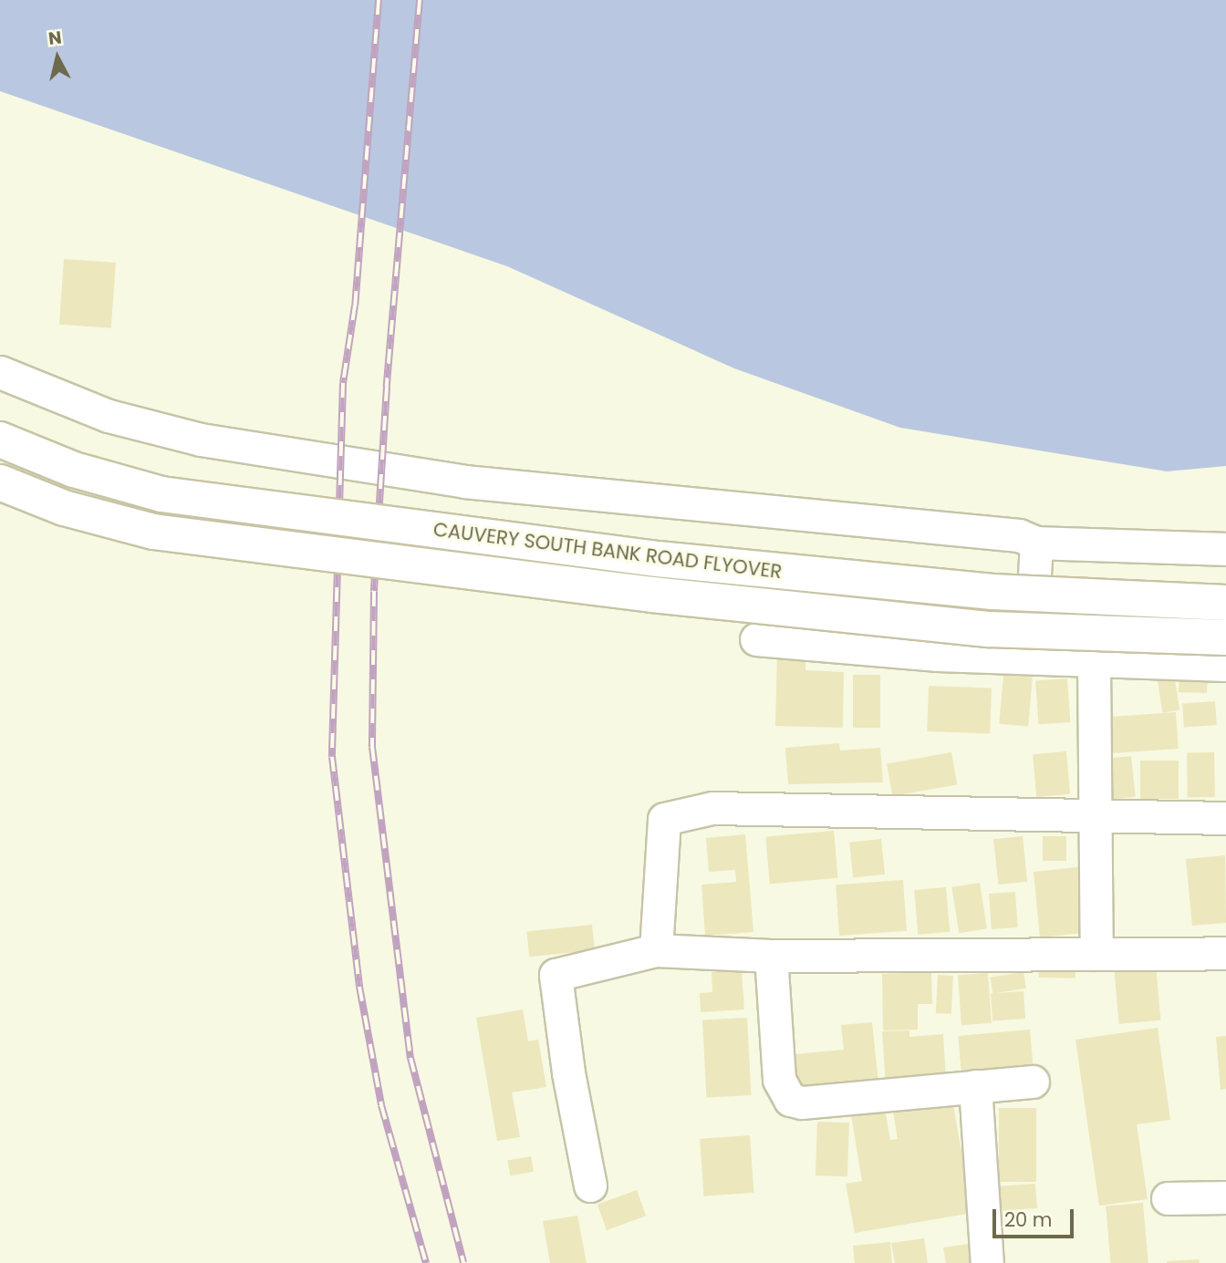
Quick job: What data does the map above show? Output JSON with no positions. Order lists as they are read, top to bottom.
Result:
{
  "streets": {
    "main road": ["CAUVERY SOUTH BANK ROAD FLYOVER"]
  },
  "scale_bar": "20 m",
  "north": "top"
}
